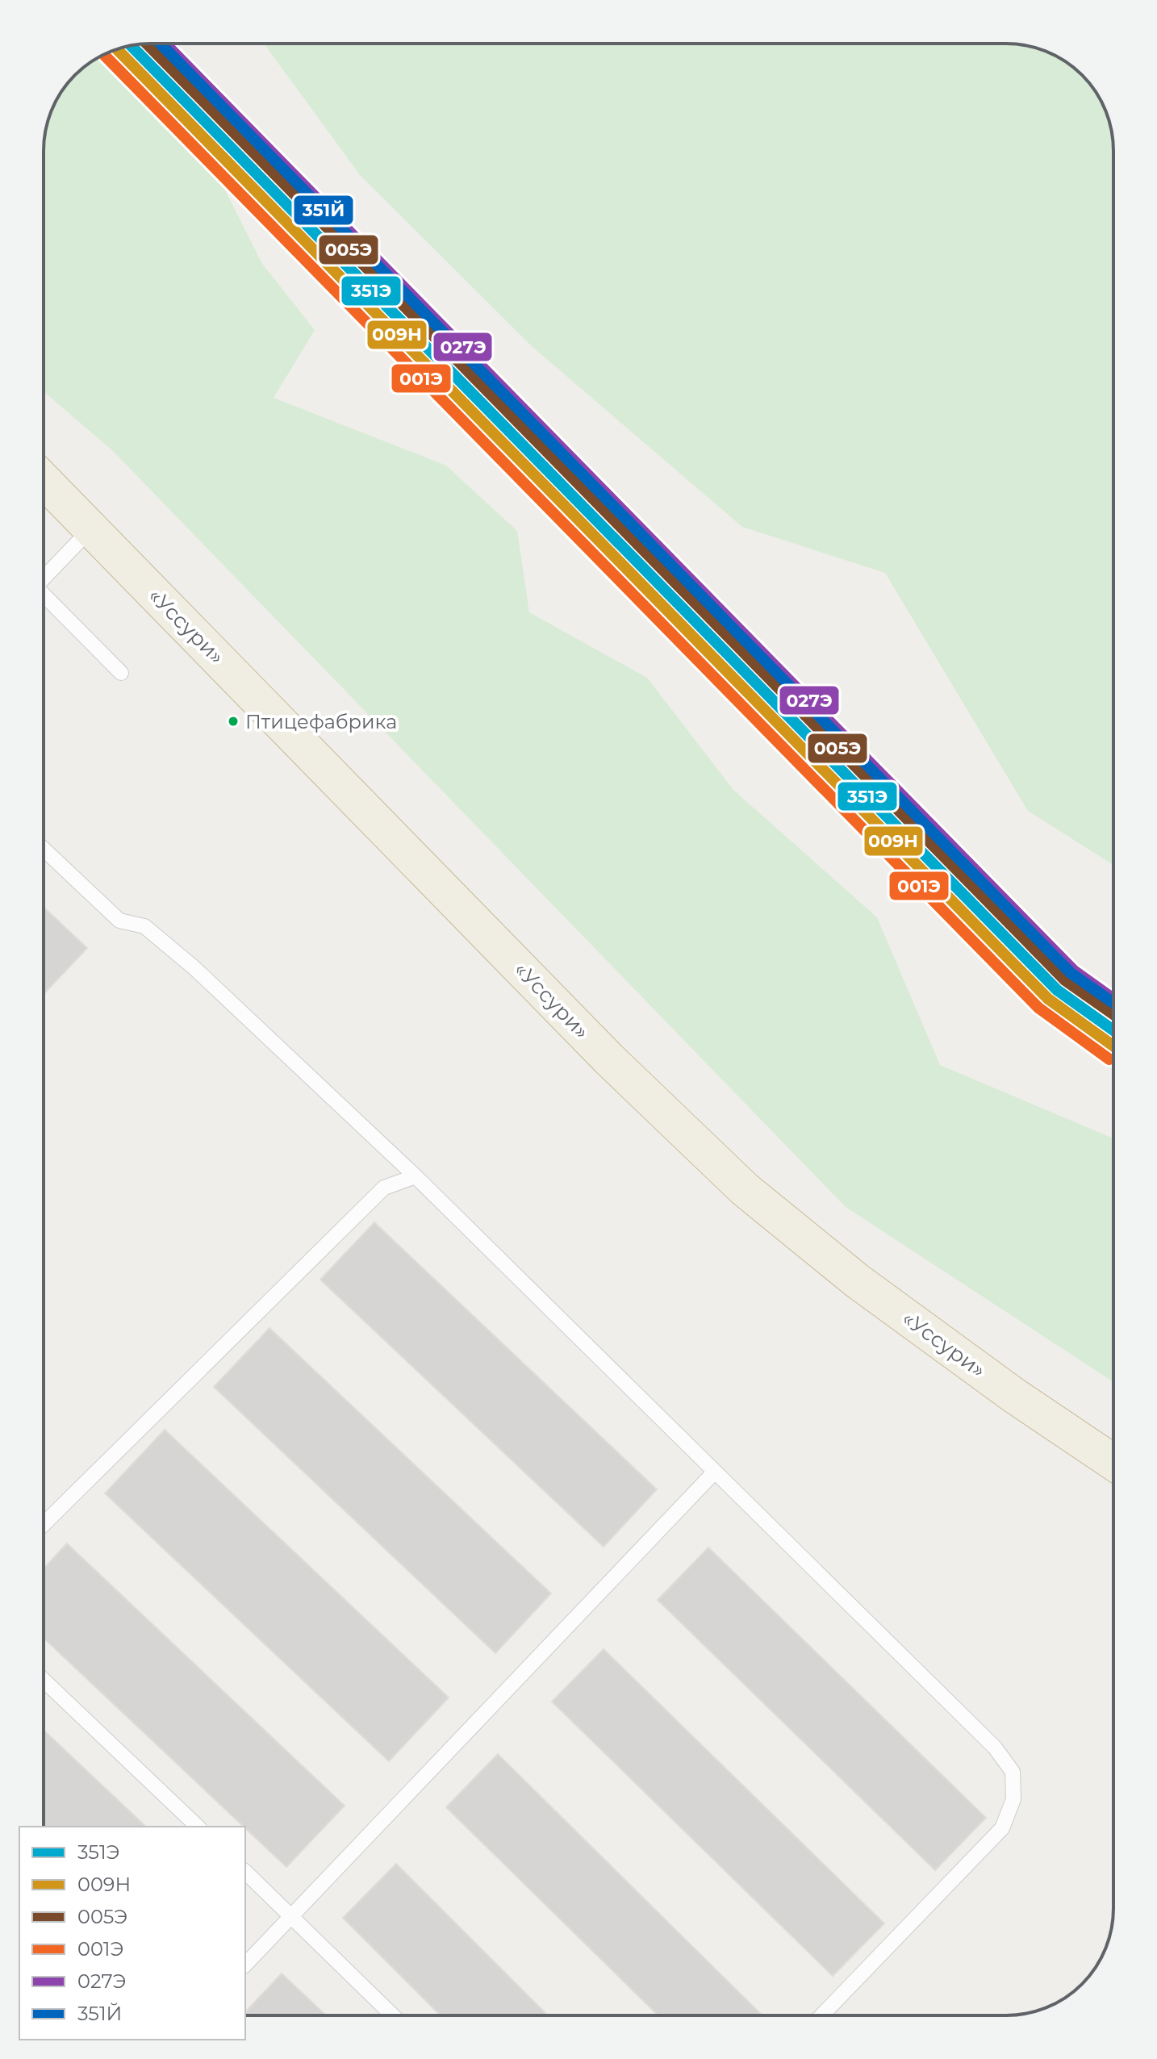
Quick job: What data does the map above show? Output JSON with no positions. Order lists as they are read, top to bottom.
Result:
{
  "streets": {
    "highway": ["«Уссури»"]
  },
  "places": ["Птицефабрика"],
  "lines": [
    "transit line 027Э",
    "transit line 351Й",
    "transit line 005Э",
    "transit line 351Э",
    "transit line 009Н",
    "transit line 001Э"
  ],
  "legend": [
    "351Э",
    "009Н",
    "005Э",
    "001Э",
    "027Э",
    "351Й"
  ]
}
